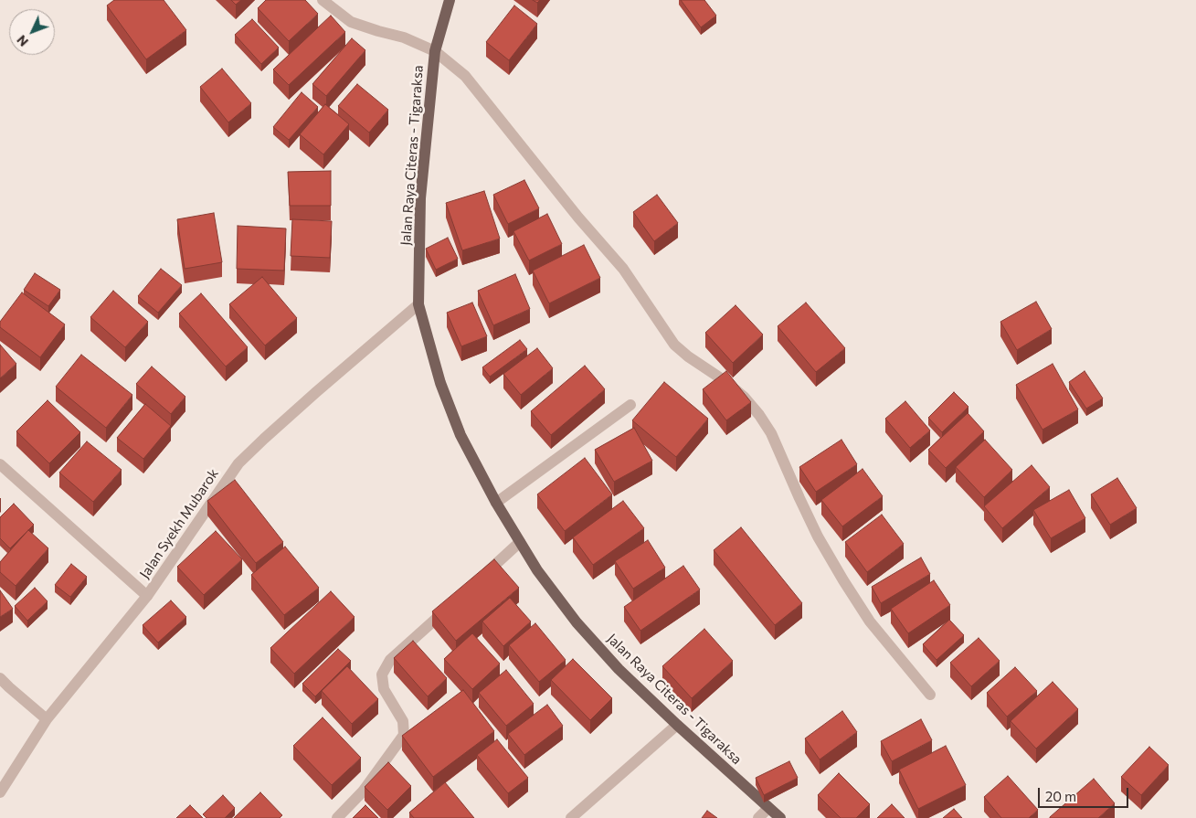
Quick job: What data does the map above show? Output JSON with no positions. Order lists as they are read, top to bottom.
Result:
{
  "streets": {
    "main road": ["Jalan Raya Citeras - Tigaraksa"],
    "street": ["Jalan Syekh Mubarok"]
  },
  "crossings": [
    ["Jalan Raya Citeras - Tigaraksa", "Jalan Syekh Mubarok"]
  ],
  "scale_bar": "20 m",
  "north": "bottom left"
}
